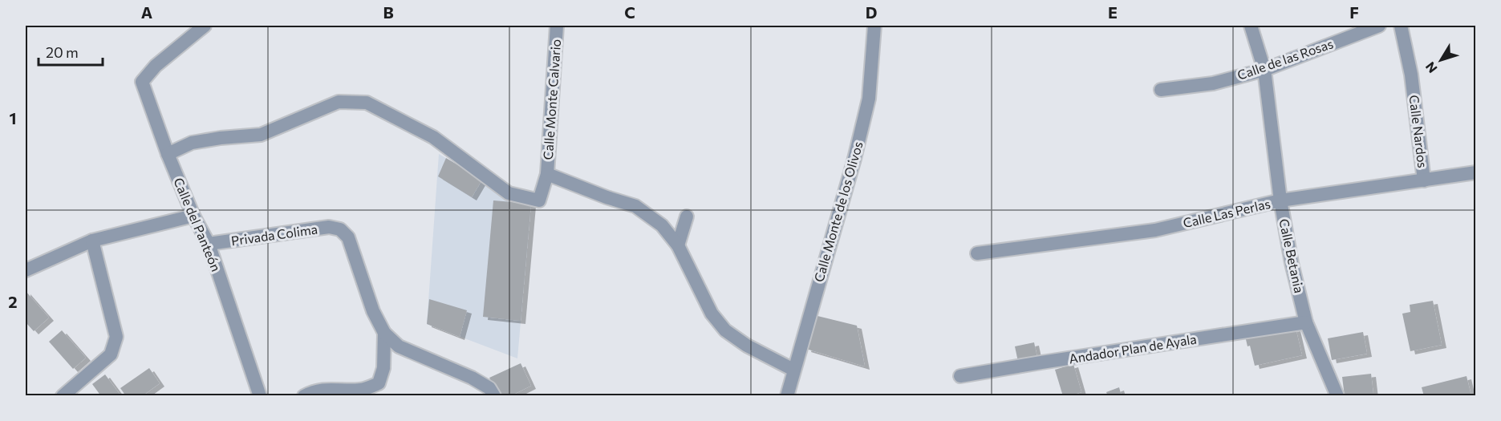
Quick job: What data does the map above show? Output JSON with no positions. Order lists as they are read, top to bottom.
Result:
{
  "streets": {
    "street": [
      "Calle de las Rosas",
      "Calle Monte Calvario",
      "Calle Nardos",
      "Calle Monte de los Olivos",
      "Calle Las Perlas",
      "Calle del Panteón",
      "Privada Colima",
      "Calle Betania",
      "Andador Plan de Ayala"
    ]
  },
  "crossings": [
    ["Calle de las Rosas", "Calle Betania"],
    ["Calle Monte Calvario", "Calle del Panteón"],
    ["Calle Nardos", "Calle Las Perlas"],
    ["Calle Las Perlas", "Calle Betania"],
    ["Calle del Panteón", "Privada Colima"],
    ["Calle Betania", "Andador Plan de Ayala"]
  ],
  "scale_bar": "20 m",
  "north": "bottom left",
  "grid": {
    "columns": [
      "A",
      "B",
      "C",
      "D",
      "E",
      "F"
    ],
    "rows": ["1", "2"]
  }
}
